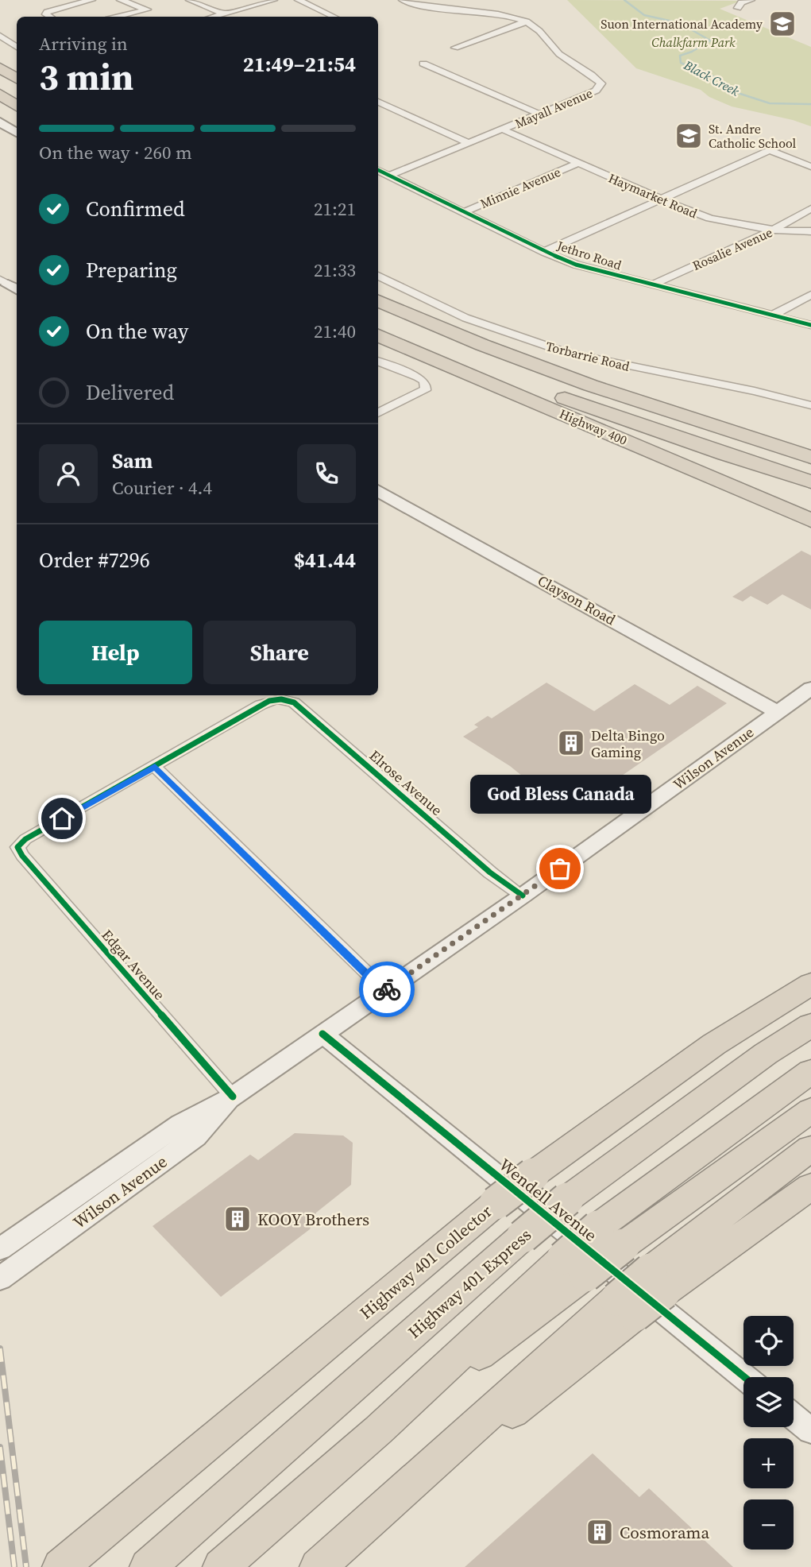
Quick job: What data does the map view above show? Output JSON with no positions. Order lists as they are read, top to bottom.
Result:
{
  "streets": {
    "highway": ["Highway 400", "Highway 401 Collector", "Highway 401 Express"],
    "main road": ["Clayson Road", "Wilson Avenue", "Wendell Avenue"],
    "street": [
      "Mayall Avenue",
      "Minnie Avenue",
      "Haymarket Road",
      "Rosalie Avenue",
      "Jethro Road",
      "Torbarrie Road",
      "Elrose Avenue",
      "Edgar Avenue"
    ]
  },
  "crossings": [
    ["Mayall Avenue", "Haymarket Road"],
    ["Mayall Avenue", "Jethro Road"],
    ["Minnie Avenue", "Haymarket Road"],
    ["Minnie Avenue", "Jethro Road"],
    ["Haymarket Road", "Rosalie Avenue"],
    ["Rosalie Avenue", "Jethro Road"],
    ["Clayson Road", "Wilson Avenue"],
    ["Wilson Avenue", "Elrose Avenue"],
    ["Wilson Avenue", "Edgar Avenue"],
    ["Wilson Avenue", "Wendell Avenue"],
    ["Elrose Avenue", "Edgar Avenue"]
  ],
  "water": ["Black Creek"],
  "parks": ["Chalkfarm Park"],
  "places": {
    "school or university": ["Suon International Academy", "St. Andre Catholic School"],
    "building": ["Delta Bingo Gaming", "KOOY Brothers", "Cosmorama"],
    "other": ["God Bless Canada"]
  },
  "page": {
    "heading": ["3 min", "Arriving in", "21:49–21:54"],
    "panel": [
      "Sam",
      "Courier · 4.4",
      "Order #7296",
      "$41.44"
    ],
    "bar": "On the way · 260 m",
    "list": [
      ["Confirmed", "21:21"],
      ["Preparing", "21:33"],
      ["On the way", "21:40"],
      "Delivered"
    ],
    "buttons": ["Help", "Share"],
    "bubble": "God Bless Canada",
    "map_buttons": ["+", "−"]
  }
}
